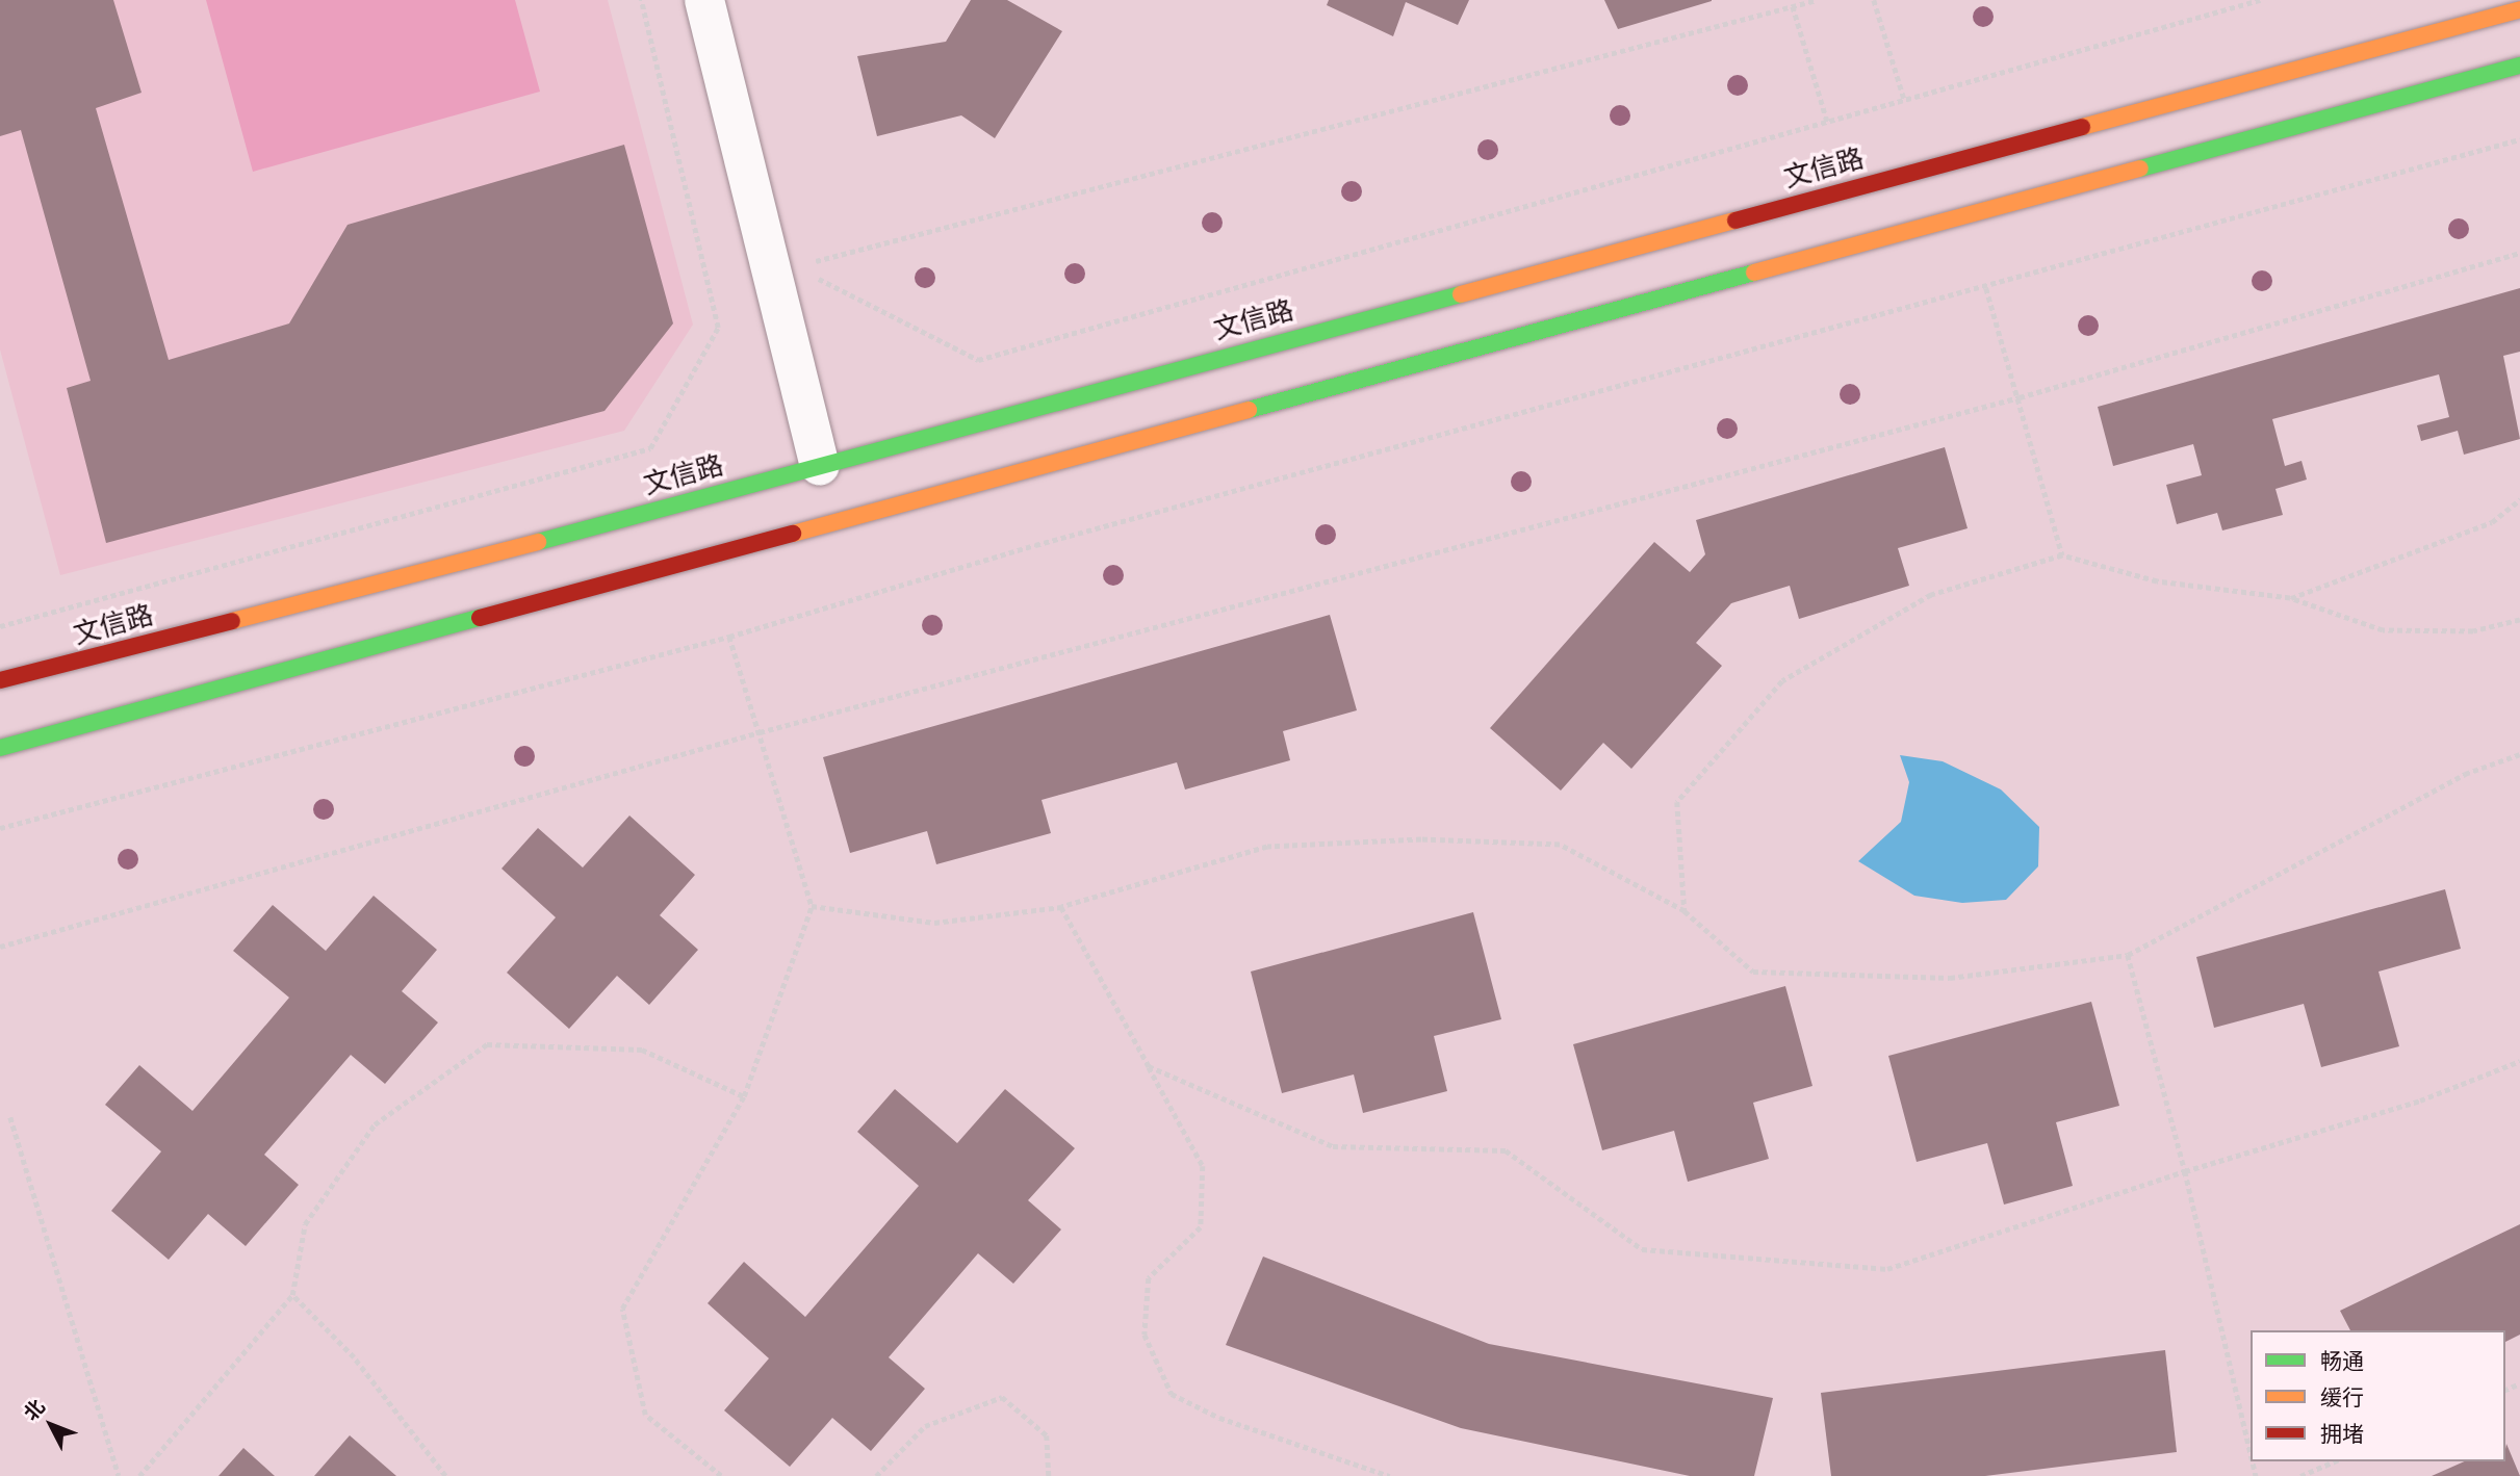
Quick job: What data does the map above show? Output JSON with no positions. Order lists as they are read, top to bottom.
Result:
{
  "streets": {
    "main road": ["文信路"]
  },
  "legend": ["畅通", "缓行", "拥堵"],
  "north": "top left"
}
